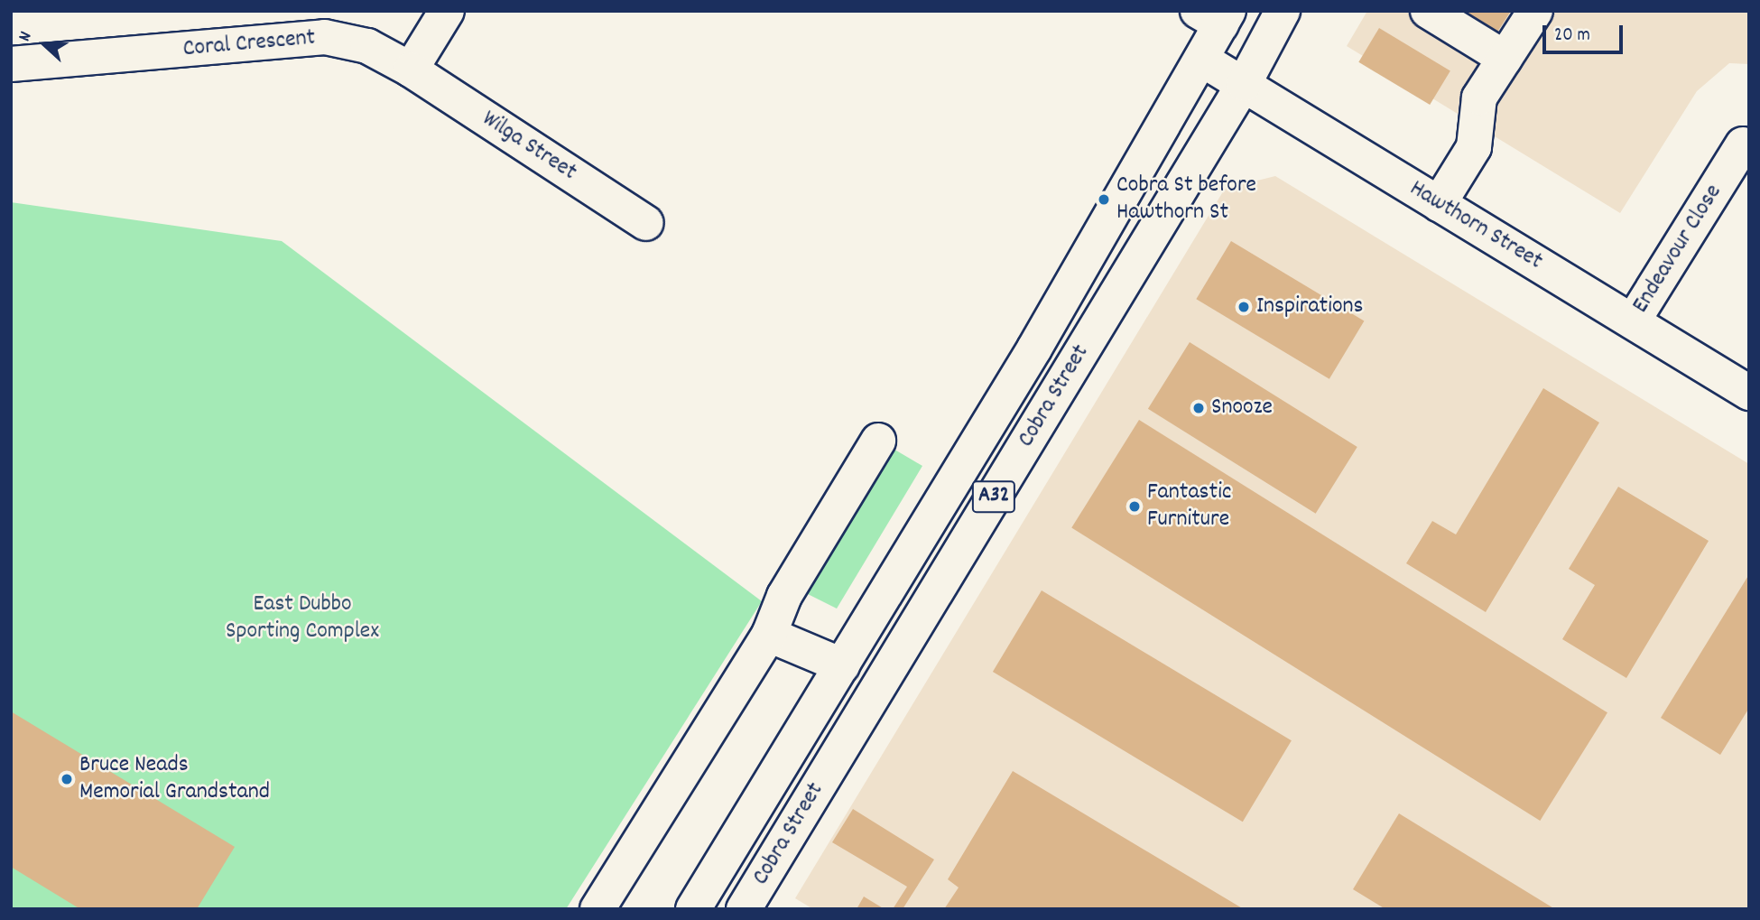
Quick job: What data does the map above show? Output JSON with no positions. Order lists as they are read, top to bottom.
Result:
{
  "streets": {
    "main road": [
      "Coral Crescent",
      "Wilga Street",
      "Hawthorn Street",
      "Endeavour Close",
      "Cobra Street",
      "A32"
    ]
  },
  "crossings": [
    ["Coral Crescent", "Wilga Street"],
    ["Hawthorn Street", "Endeavour Close"],
    ["Hawthorn Street", "Cobra Street"]
  ],
  "parks": ["East Dubbo Sporting Complex"],
  "places": [
    "Cobra St before Hawthorn St",
    "Inspirations",
    "Snooze",
    "Fantastic Furniture",
    "Bruce Neads Memorial Grandstand"
  ],
  "scale_bar": "20 m",
  "north": "left"
}
